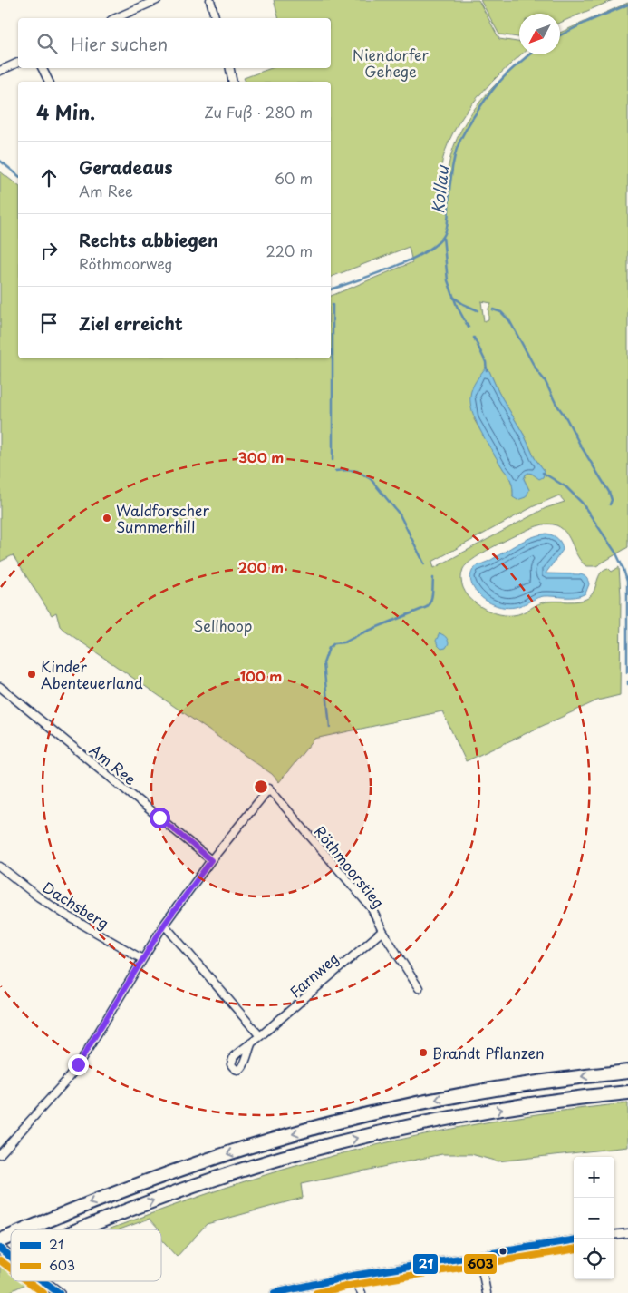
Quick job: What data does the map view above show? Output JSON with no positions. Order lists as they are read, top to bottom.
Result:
{
  "streets": {
    "street": [
      "Am Ree",
      "Röthmoorstieg",
      "Dachsberg",
      "Farnweg"
    ]
  },
  "crossings": [
    ["Am Ree", "Röthmoorstieg"],
    ["Röthmoorstieg", "Farnweg"]
  ],
  "water": ["Kollau"],
  "parks": ["Niendorfer Gehege", "Sellhoop"],
  "places": ["Waldforscher Summerhill", "Kinder Abenteuerland", "Brandt Pflanzen"],
  "lines": ["transit line 21", "transit line 603"],
  "legend": ["21", "603"],
  "north": "bottom left",
  "page": {
    "search": "Hier suchen",
    "heading": ["4 Min.", "Zu Fuß · 280 m"],
    "list": [
      ["Geradeaus", "Am Ree", "60 m"],
      ["Rechts abbiegen", "Röthmoorweg", "220 m"],
      "Ziel erreicht"
    ],
    "map_buttons": ["+", "−"]
  },
  "rings": ["300 m", "200 m", "100 m"]
}
